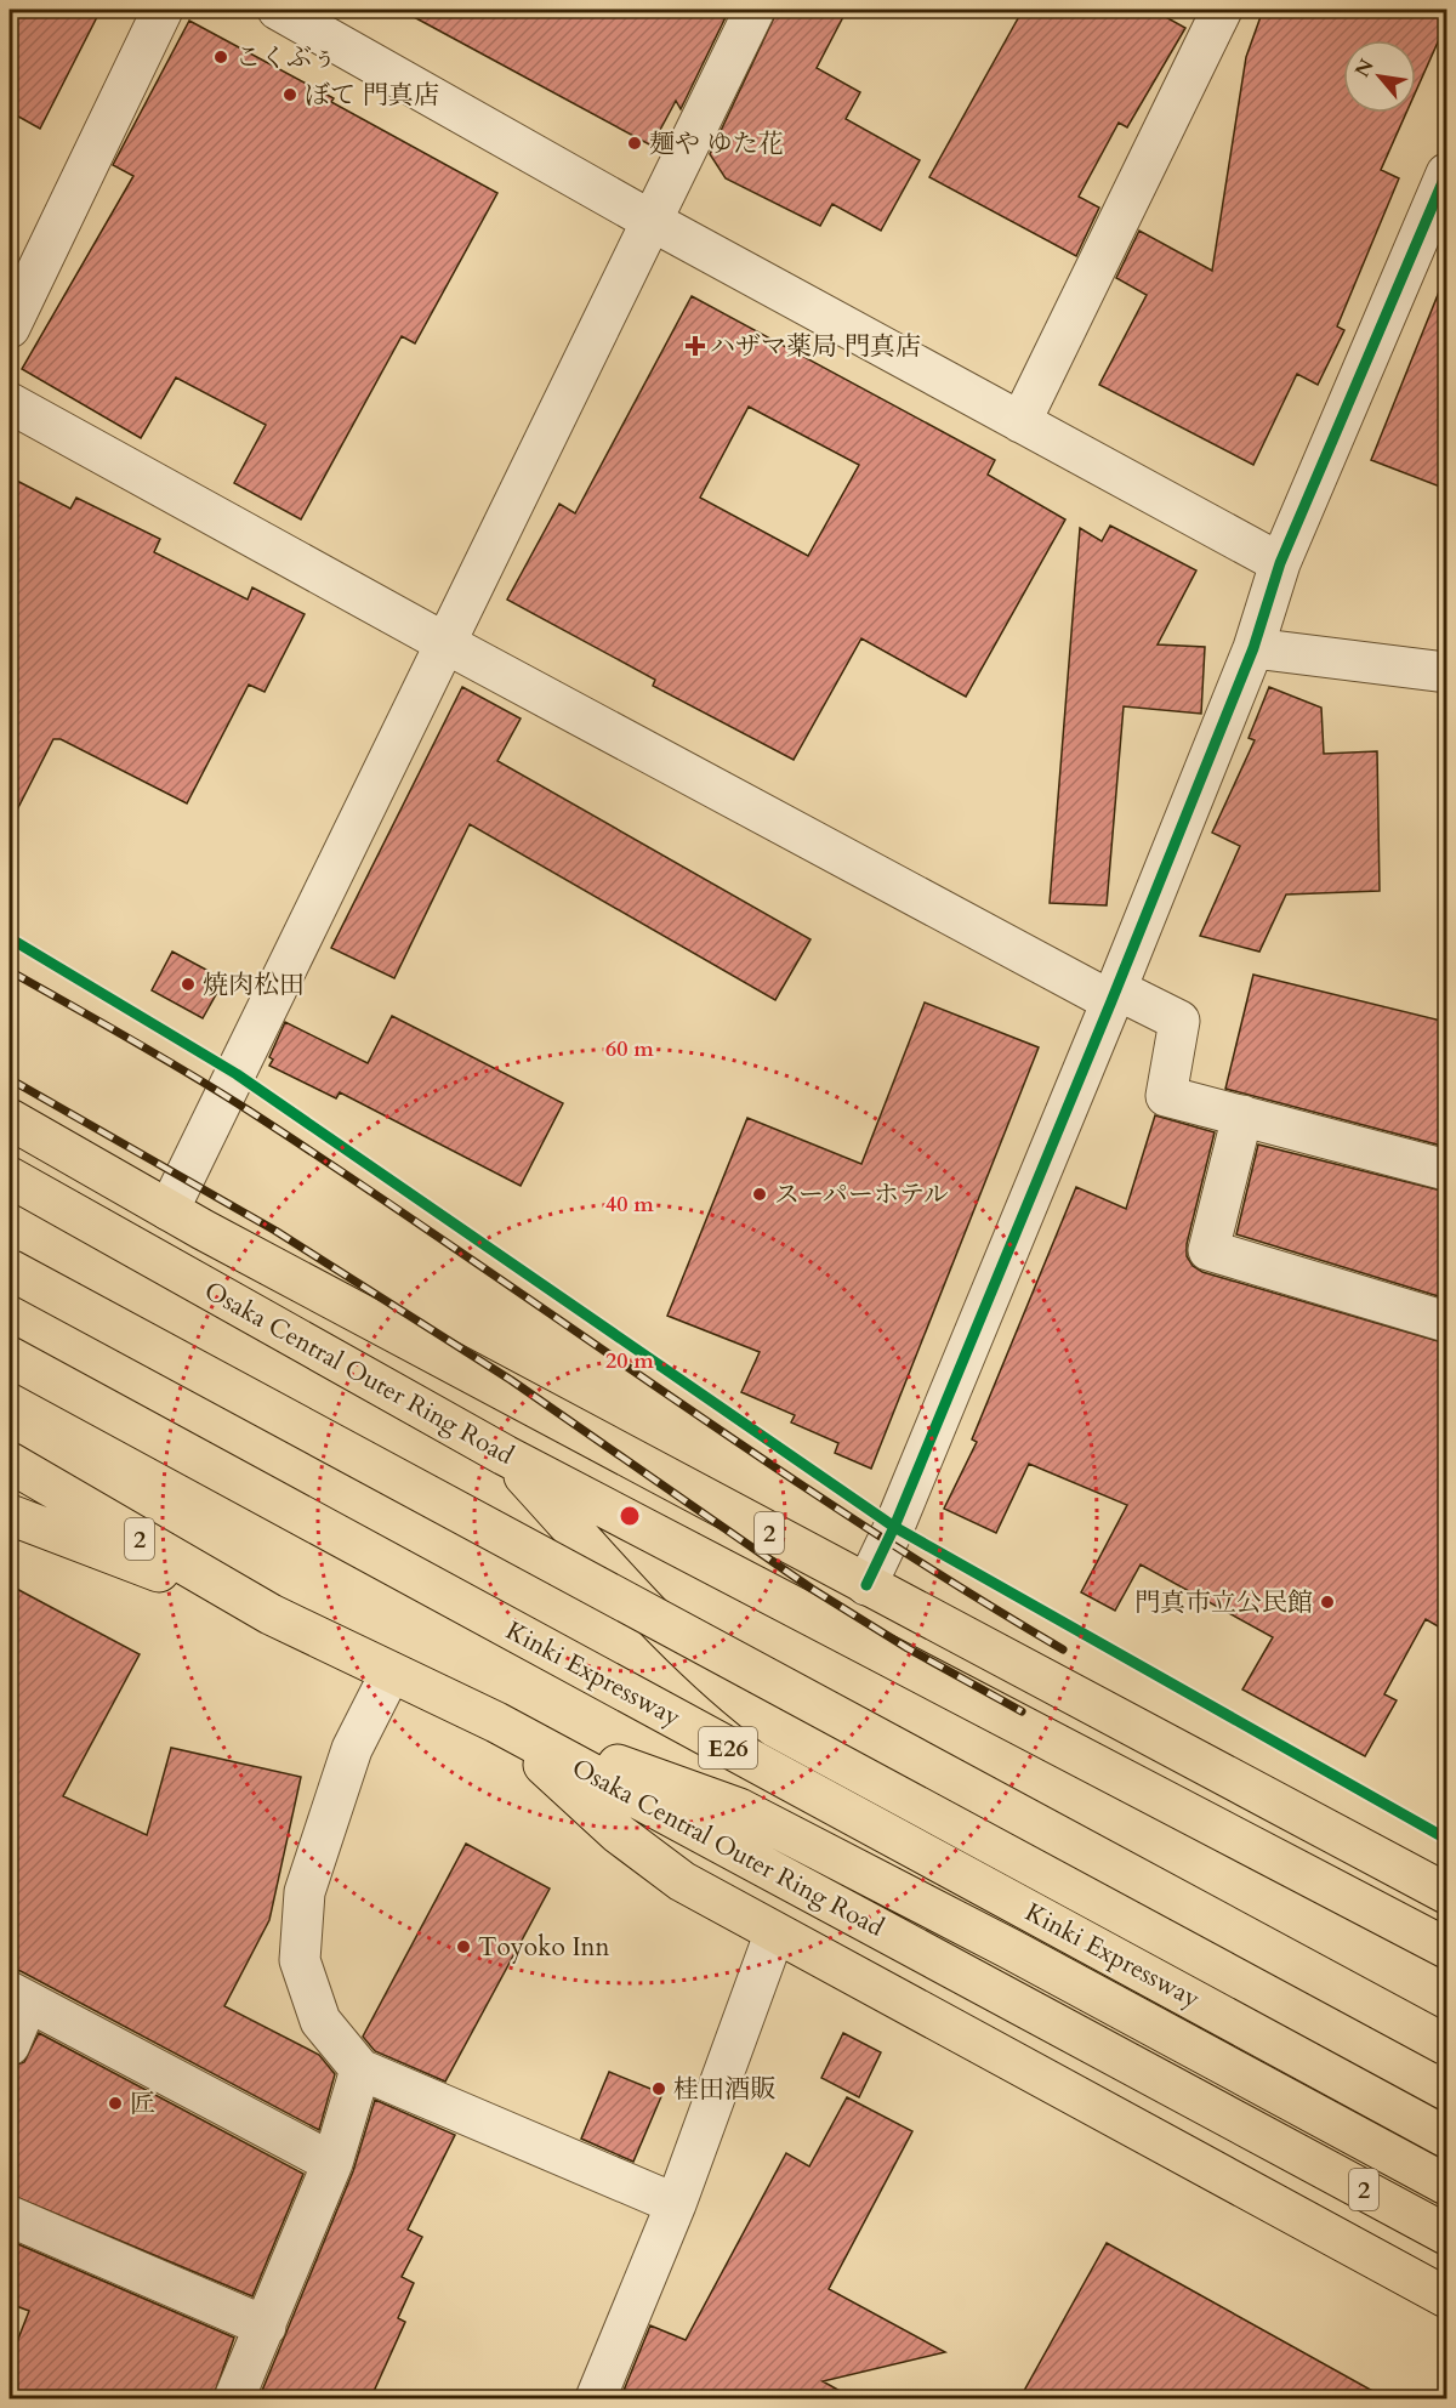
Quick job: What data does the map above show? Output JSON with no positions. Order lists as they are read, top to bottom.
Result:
{
  "streets": {
    "main road": [
      "Osaka Central Outer Ring Road",
      "2",
      "Kinki Expressway",
      "E26"
    ]
  },
  "places": {
    "other": [
      "こくぶぅ",
      "ぼて 門真店",
      "麺や ゆた花",
      "焼肉松田",
      "スーパーホテル",
      "門真市立公民館",
      "Toyoko Inn",
      "桂田酒販",
      "匠"
    ],
    "health": ["ハザマ薬局 門真店"]
  },
  "north": "top left",
  "rings": ["60 m", "40 m", "20 m"]
}
